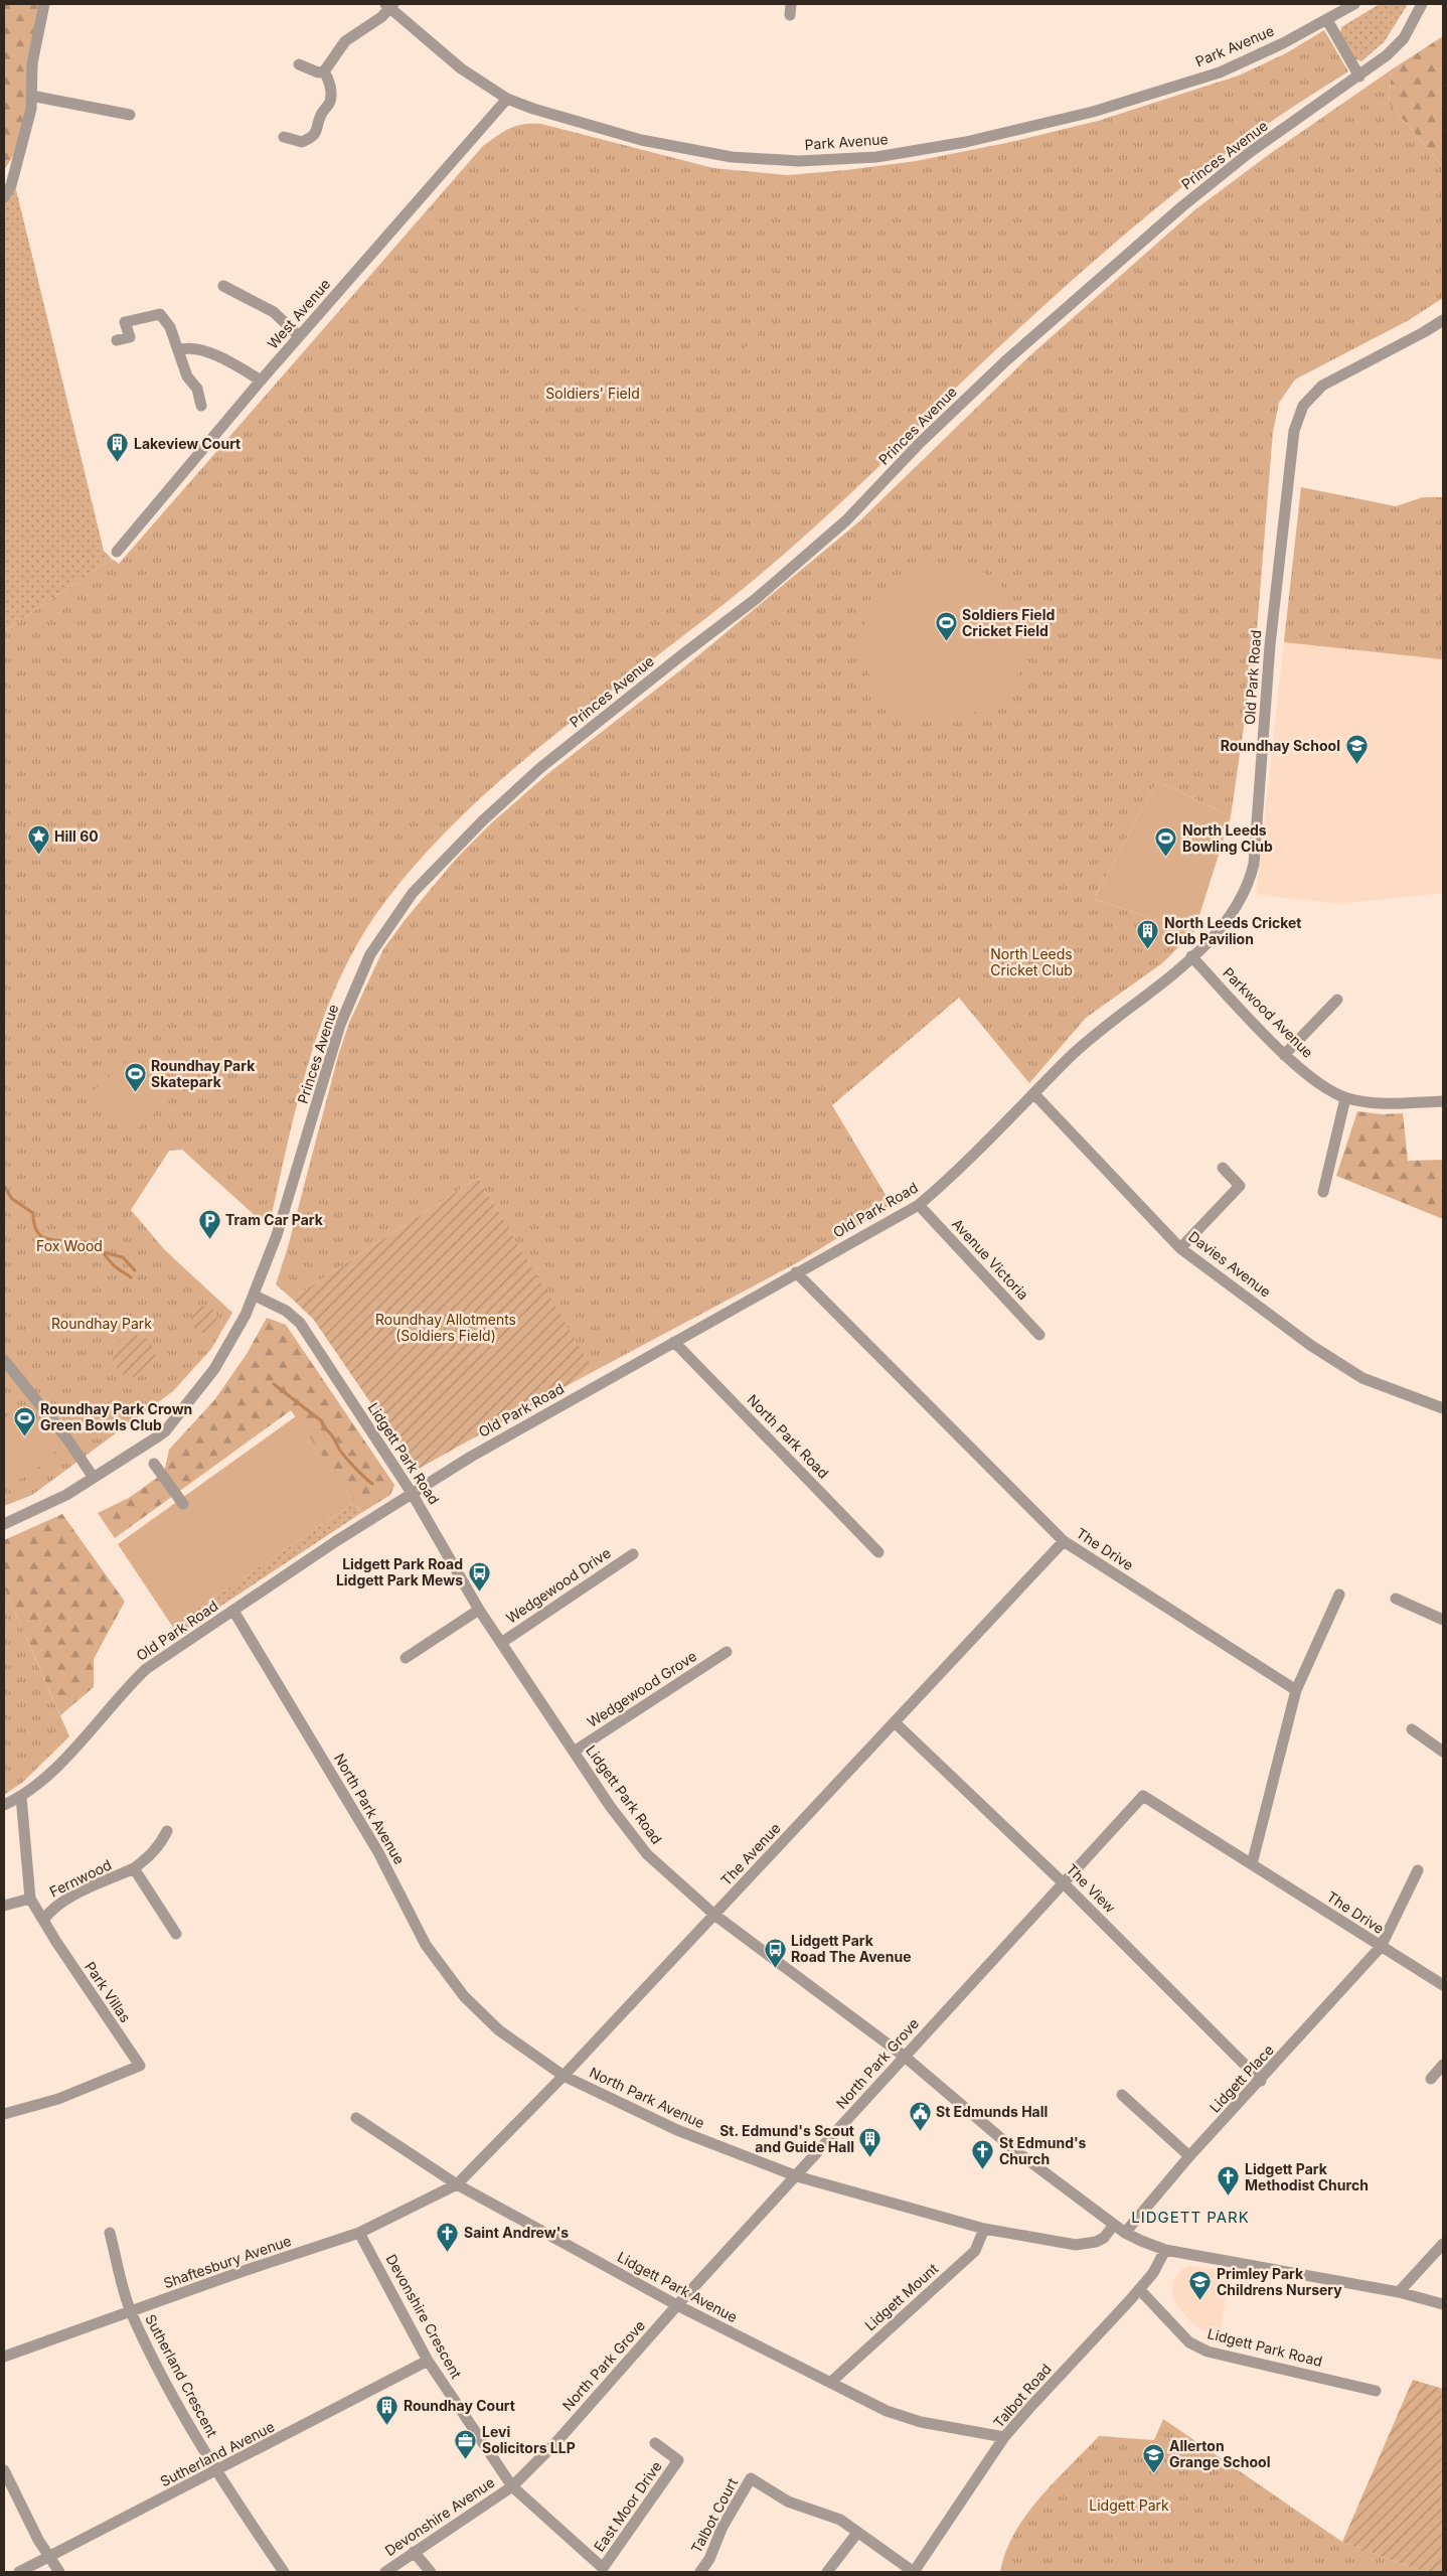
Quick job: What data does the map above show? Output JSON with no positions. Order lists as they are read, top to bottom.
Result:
{
  "streets": {
    "street": [
      "Park Avenue",
      "Princes Avenue",
      "West Avenue",
      "Old Park Road",
      "Parkwood Avenue",
      "Avenue Victoria",
      "Davies Avenue",
      "North Park Road",
      "Lidgett Park Road",
      "The Drive",
      "Wedgewood Drive",
      "Wedgewood Grove",
      "North Park Avenue",
      "The Avenue",
      "Fernwood",
      "The View",
      "Park Villas",
      "North Park Grove",
      "Lidgett Place",
      "Shaftesbury Avenue",
      "Lidgett Park Avenue",
      "Lidgett Mount",
      "Devonshire Crescent",
      "Sutherland Crescent",
      "Talbot Road",
      "Sutherland Avenue",
      "East Moor Drive",
      "Talbot Court",
      "Devonshire Avenue"
    ]
  },
  "crossings": [
    ["Park Avenue", "West Avenue"],
    ["Princes Avenue", "Lidgett Park Road"],
    ["Old Park Road", "Parkwood Avenue"],
    ["Old Park Road", "Avenue Victoria"],
    ["Old Park Road", "Davies Avenue"],
    ["Old Park Road", "North Park Road"],
    ["Old Park Road", "Lidgett Park Road"],
    ["Old Park Road", "The Drive"],
    ["Old Park Road", "North Park Avenue"],
    ["Old Park Road", "Park Villas"],
    ["Lidgett Park Road", "Wedgewood Drive"],
    ["Lidgett Park Road", "Wedgewood Grove"],
    ["Lidgett Park Road", "North Park Avenue"],
    ["Lidgett Park Road", "The Avenue"],
    ["Lidgett Park Road", "North Park Grove"],
    ["Lidgett Park Road", "Talbot Road"],
    ["The Drive", "The Avenue"],
    ["The Drive", "North Park Grove"],
    ["The Drive", "Lidgett Place"],
    ["North Park Avenue", "The Avenue"],
    ["North Park Avenue", "North Park Grove"],
    ["North Park Avenue", "Lidgett Mount"],
    ["The Avenue", "The View"],
    ["The Avenue", "Shaftesbury Avenue"],
    ["The Avenue", "Lidgett Park Avenue"],
    ["Fernwood", "Park Villas"],
    ["The View", "North Park Grove"],
    ["The View", "Lidgett Place"],
    ["North Park Grove", "Lidgett Park Avenue"],
    ["North Park Grove", "Devonshire Crescent"],
    ["North Park Grove", "Devonshire Avenue"],
    ["Shaftesbury Avenue", "Lidgett Park Avenue"],
    ["Shaftesbury Avenue", "Devonshire Crescent"],
    ["Shaftesbury Avenue", "Sutherland Crescent"],
    ["Lidgett Park Avenue", "Lidgett Mount"],
    ["Lidgett Park Avenue", "Talbot Road"],
    ["Devonshire Crescent", "Sutherland Avenue"],
    ["Devonshire Crescent", "East Moor Drive"],
    ["Devonshire Crescent", "Devonshire Avenue"],
    ["Sutherland Crescent", "Sutherland Avenue"],
    ["Talbot Road", "Talbot Court"]
  ],
  "districts": ["LIDGETT PARK"],
  "parks": [
    "Soldiers' Field",
    "North Leeds Cricket Club",
    "Fox Wood",
    "Roundhay Allotments (Soldiers Field)",
    "Roundhay Park",
    "Lidgett Park"
  ],
  "places": {
    "building": [
      "Lakeview Court",
      "North Leeds Cricket Club Pavilion",
      "St. Edmund's Scout and Guide Hall",
      "Roundhay Court"
    ],
    "sports": [
      "Soldiers Field Cricket Field",
      "North Leeds Bowling Club",
      "Roundhay Park Skatepark",
      "Roundhay Park Crown Green Bowls Club"
    ],
    "school or university": ["Roundhay School", "Primley Park Childrens Nursery", "Allerton Grange School"],
    "place": ["Hill 60"],
    "parking": ["Tram Car Park"],
    "bus stop": ["Lidgett Park Road Lidgett Park Mews", "Lidgett Park Road The Avenue"],
    "public building": ["St Edmunds Hall"],
    "church": ["St Edmund's Church", "Lidgett Park Methodist Church", "Saint Andrew's"],
    "office": ["Levi Solicitors LLP"]
  }
}
